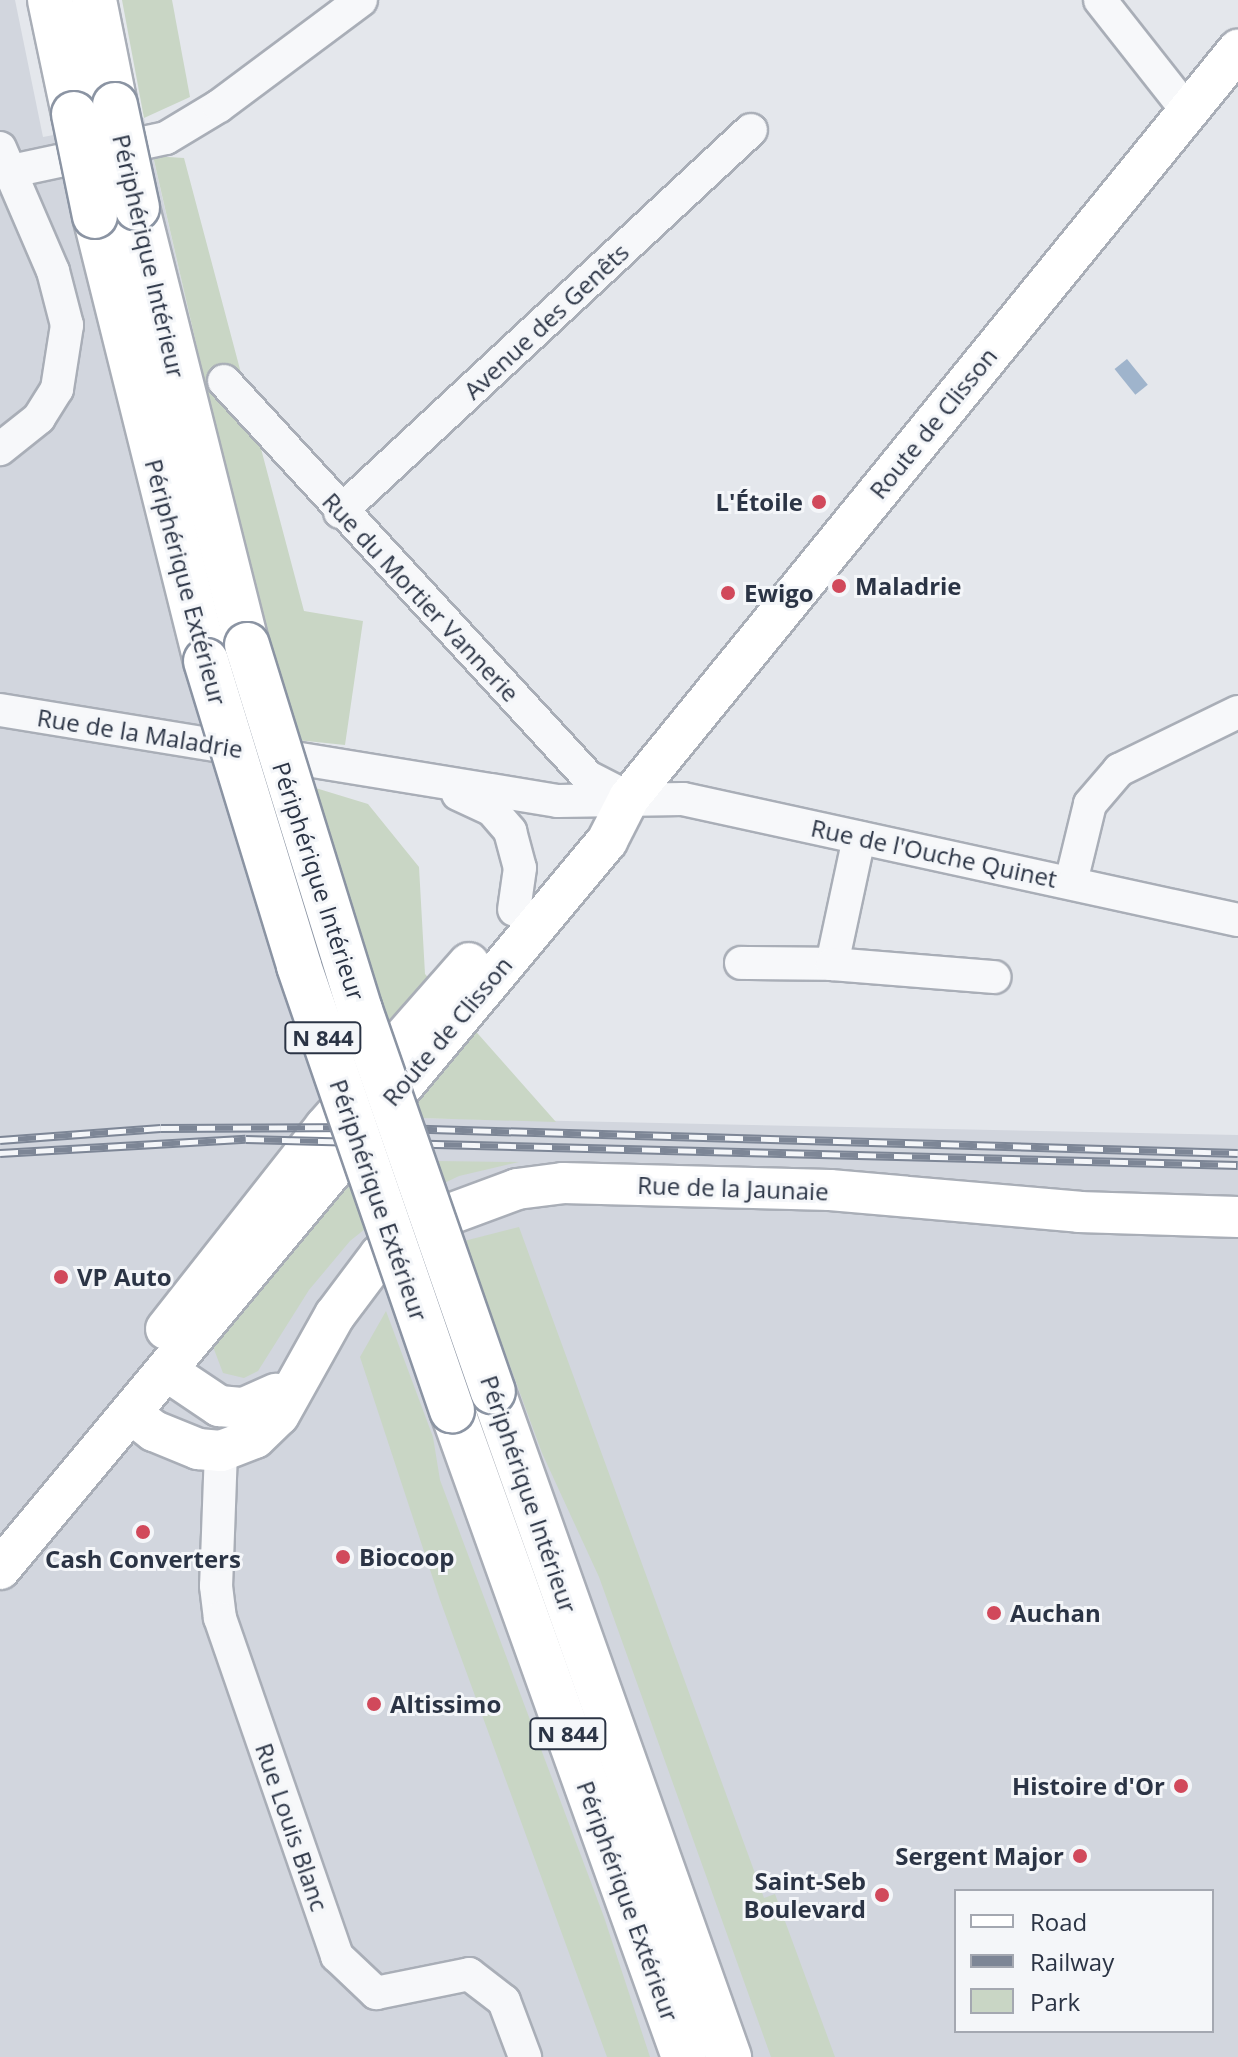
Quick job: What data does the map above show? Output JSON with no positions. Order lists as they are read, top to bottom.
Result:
{
  "streets": {
    "highway": ["Périphérique Intérieur", "Périphérique Extérieur", "N 844"],
    "main road": ["Route de Clisson", "Rue de la Jaunaie"],
    "street": [
      "Avenue des Genêts",
      "Rue du Mortier Vannerie",
      "Rue de la Maladrie",
      "Rue de l'Ouche Quinet",
      "Rue Louis Blanc"
    ]
  },
  "crossings": [
    ["Périphérique Intérieur", "Périphérique Extérieur"],
    ["Avenue des Genêts", "Rue du Mortier Vannerie"],
    ["Route de Clisson", "Rue du Mortier Vannerie"],
    ["Route de Clisson", "Rue de la Maladrie"],
    ["Route de Clisson", "Rue de l'Ouche Quinet"],
    ["Rue du Mortier Vannerie", "Rue de la Maladrie"],
    ["Rue du Mortier Vannerie", "Rue de l'Ouche Quinet"],
    ["Rue de la Maladrie", "Rue de l'Ouche Quinet"],
    ["Rue de la Jaunaie", "Rue Louis Blanc"]
  ],
  "places": [
    "L'Étoile",
    "Maladrie",
    "Ewigo",
    "VP Auto",
    "Cash Converters",
    "Biocoop",
    "Auchan",
    "Altissimo",
    "Histoire d'Or",
    "Sergent Major",
    "Saint-Seb Boulevard"
  ],
  "legend": ["Road", "Railway", "Park"]
}
